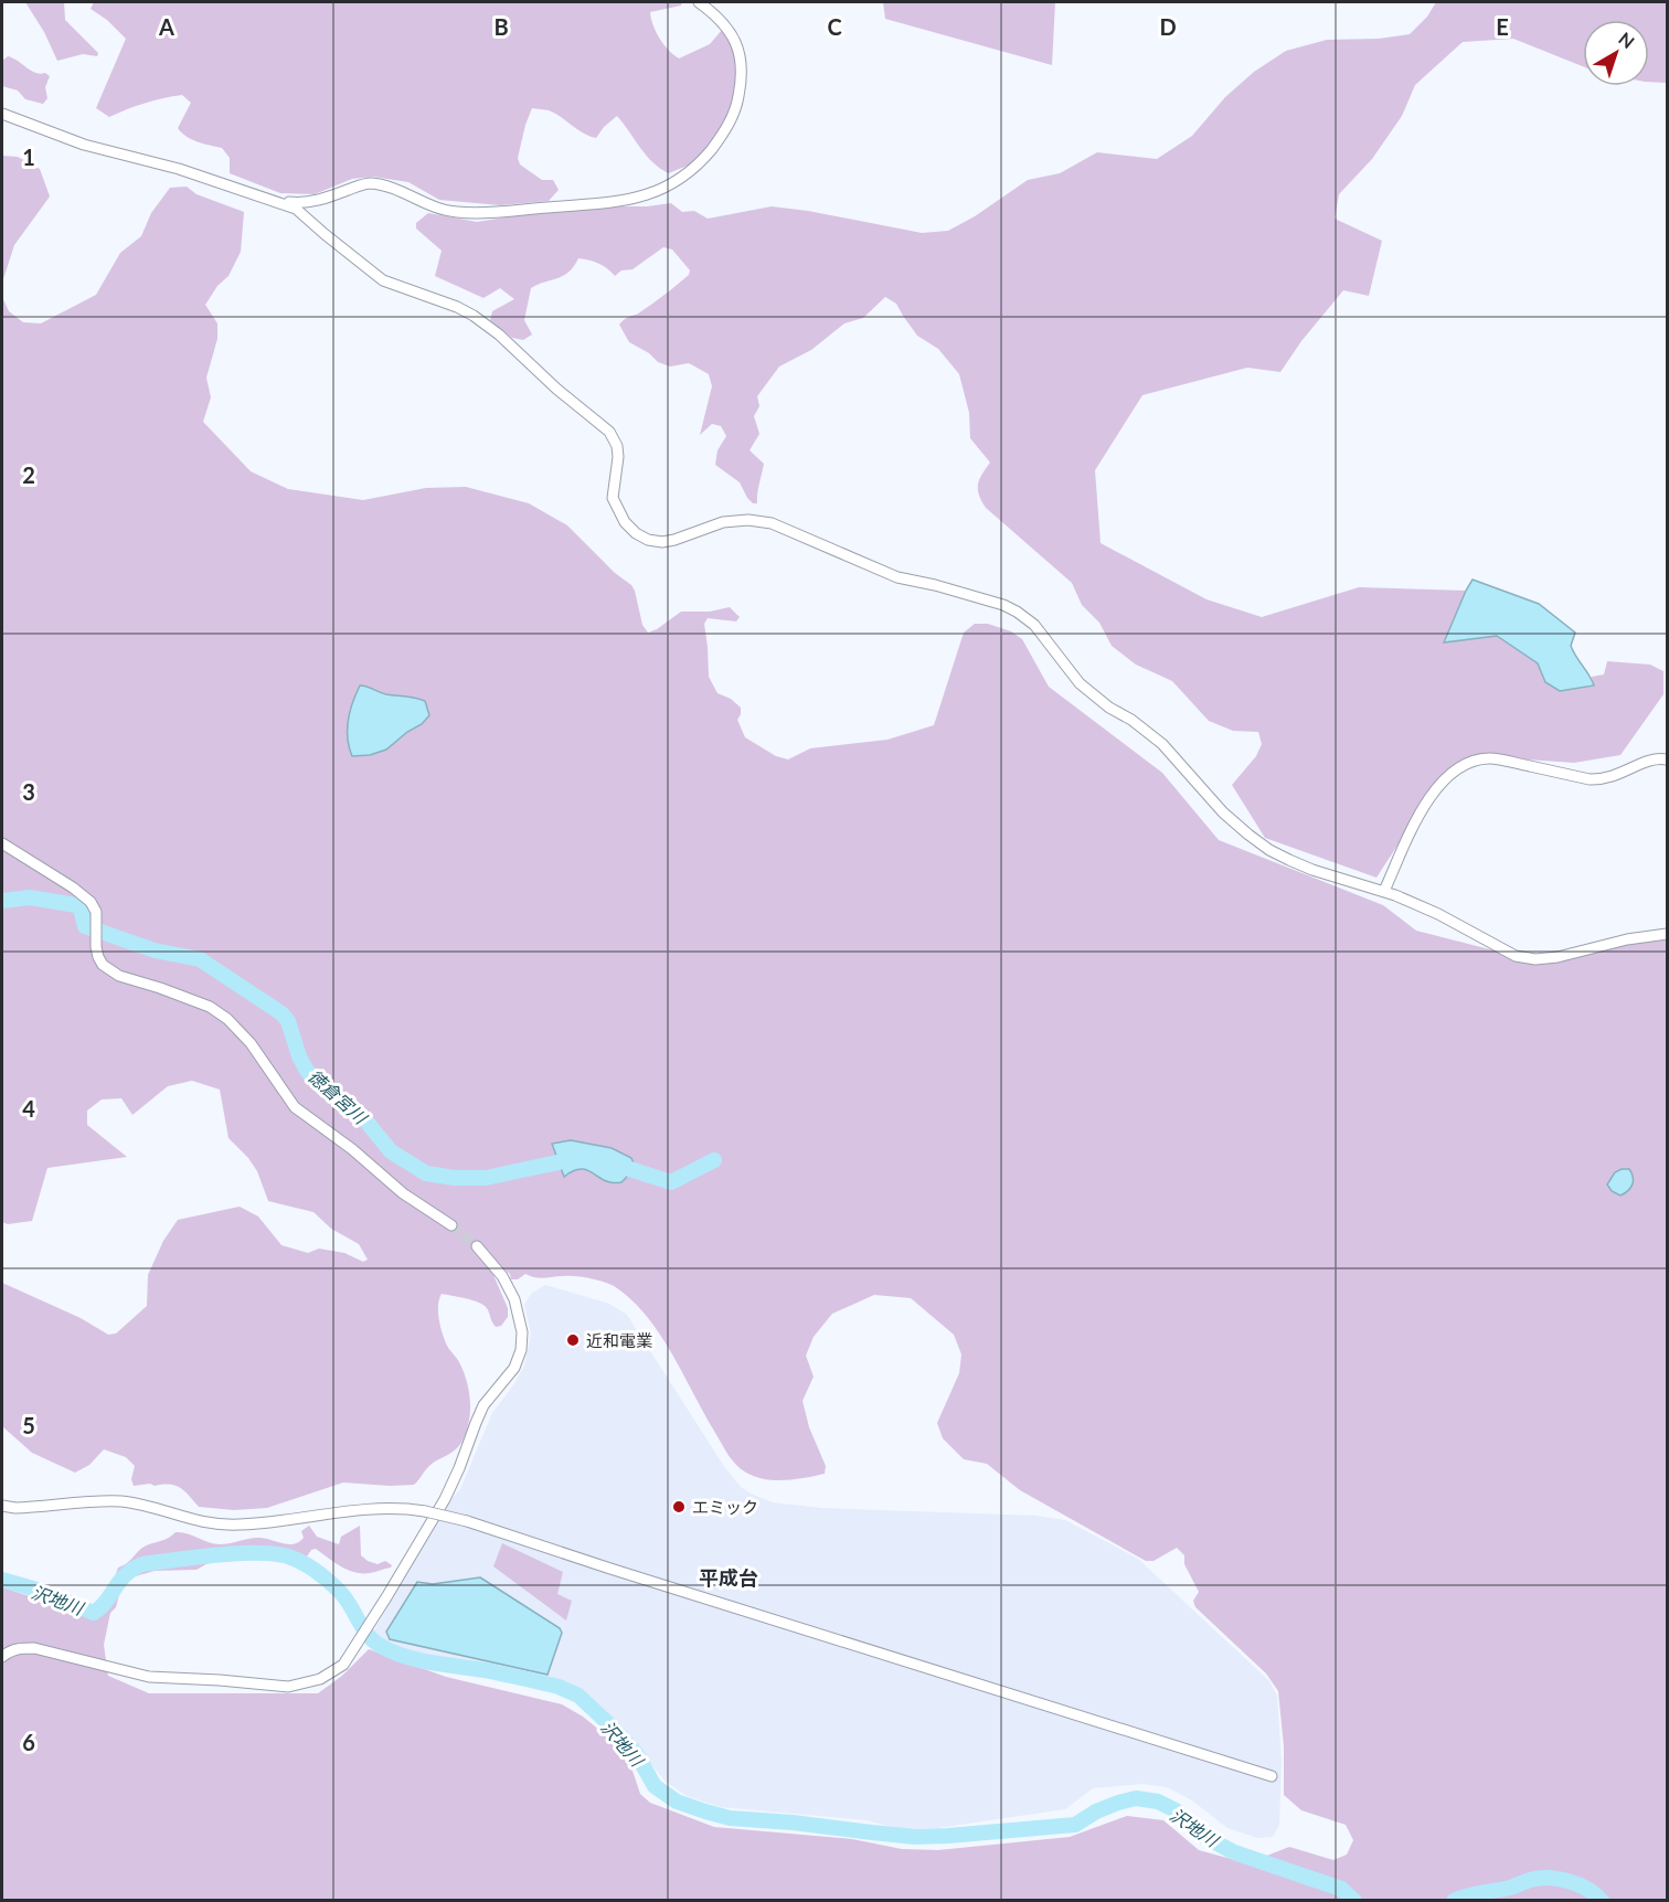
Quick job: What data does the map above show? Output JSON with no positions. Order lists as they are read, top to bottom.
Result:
{
  "districts": ["平成台"],
  "water": ["徳倉宮川", "沢地川"],
  "places": ["近和電業", "エミック"],
  "north": "top right",
  "grid": {
    "columns": [
      "A",
      "B",
      "C",
      "D",
      "E"
    ],
    "rows": [
      "1",
      "2",
      "3",
      "4",
      "5",
      "6"
    ]
  }
}
